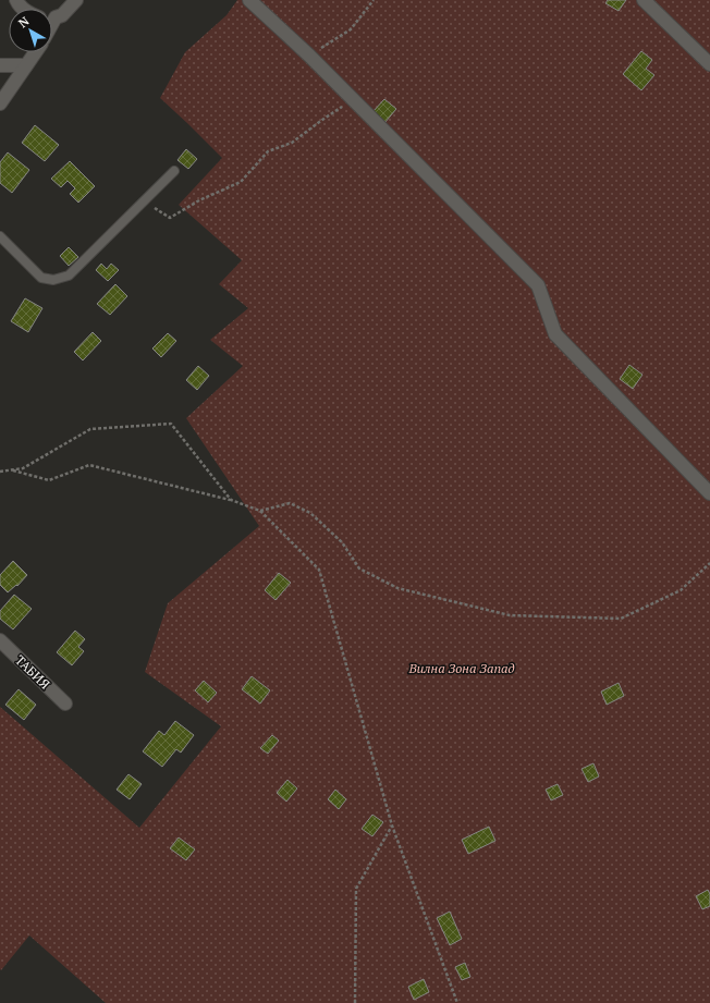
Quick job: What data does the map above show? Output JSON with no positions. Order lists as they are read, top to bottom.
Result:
{
  "streets": {
    "street": ["ТАБИЯ"]
  },
  "parks": ["Вилна Зона Запад"],
  "north": "top left"
}
